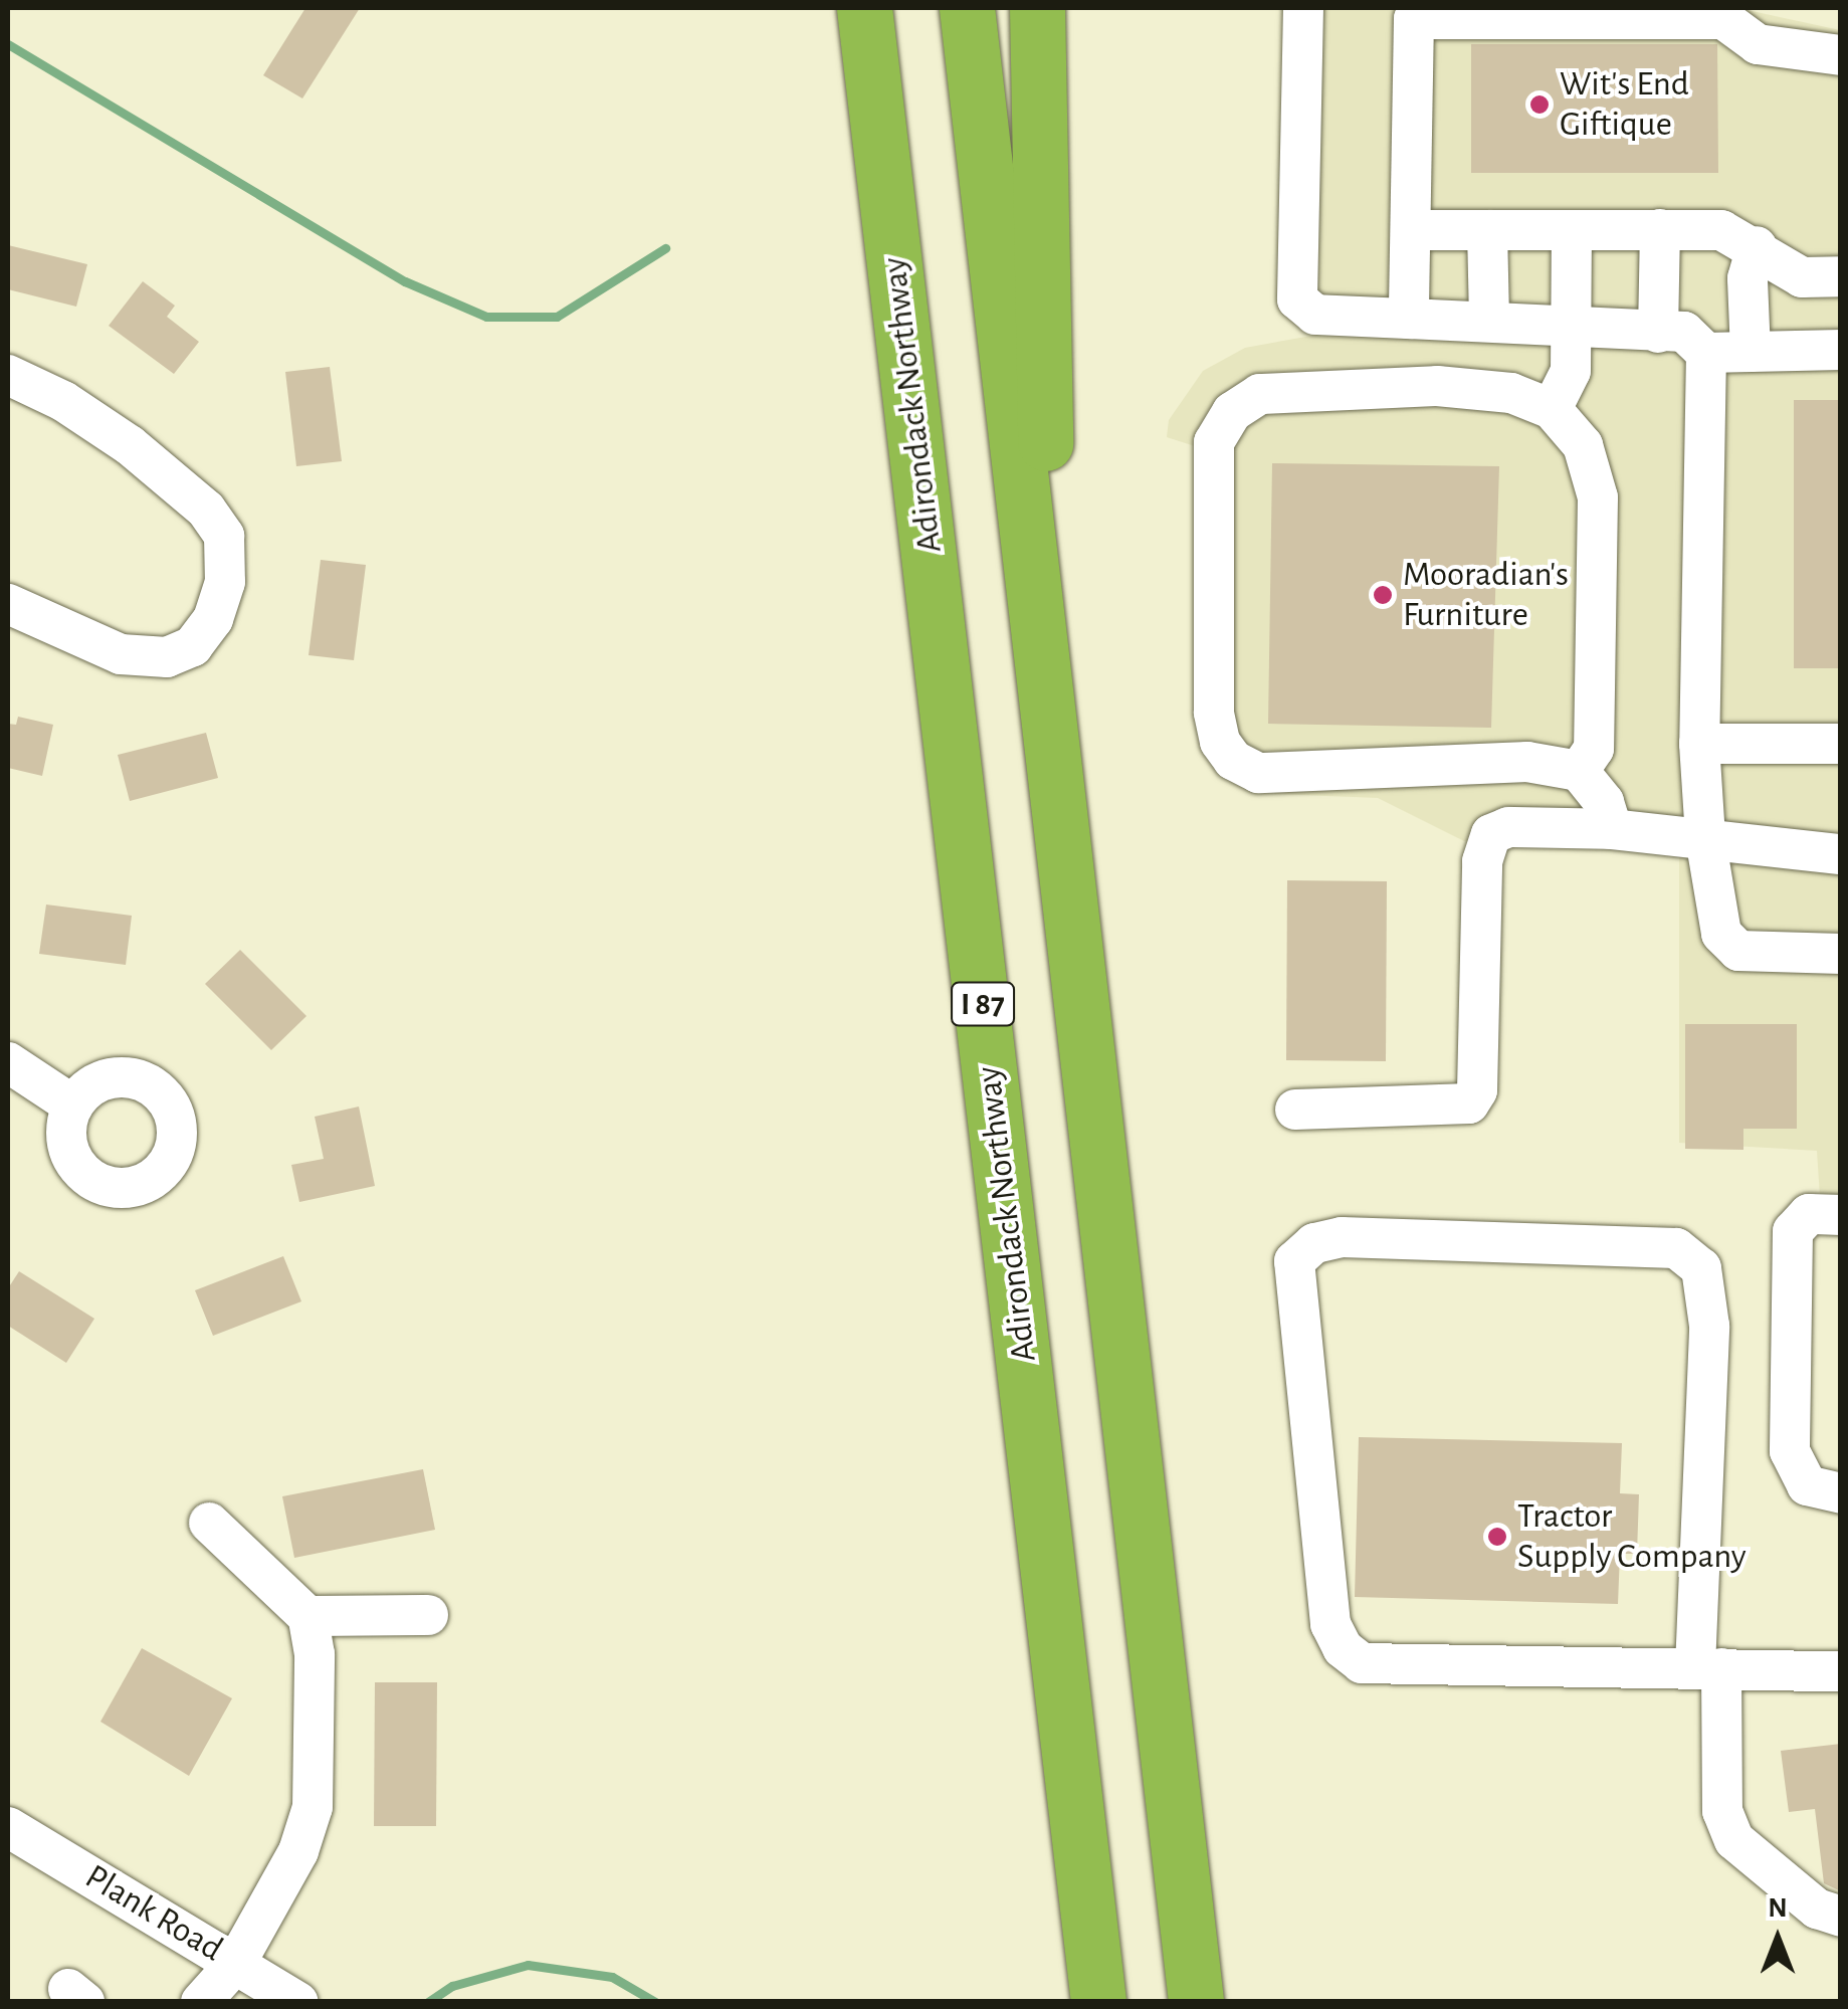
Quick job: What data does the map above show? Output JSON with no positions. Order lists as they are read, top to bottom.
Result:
{
  "streets": {
    "highway": ["Adirondack Northway", "I 87"],
    "street": ["Plank Road"]
  },
  "places": ["Wit's End Giftique", "Mooradian's Furniture", "Tractor Supply Company"],
  "north": "top"
}
